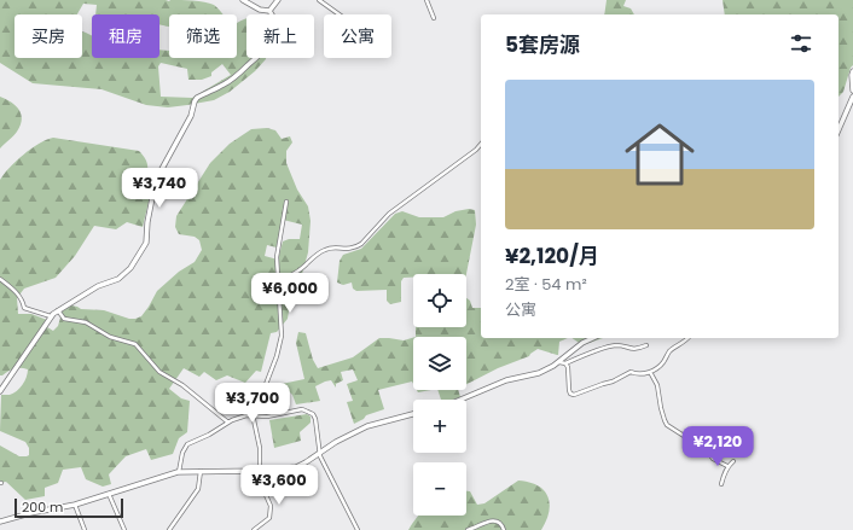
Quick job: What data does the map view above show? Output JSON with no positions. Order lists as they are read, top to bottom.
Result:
{
  "scale_bar": "200 m",
  "page": {
    "chip": [
      "买房",
      "租房",
      "筛选",
      "新上",
      "公寓"
    ],
    "heading": "5套房源",
    "list": [
      {
        "name": "¥2,120/月",
        "note": "2室 · 54 m² · 公寓"
      }
    ],
    "price": [
      "¥3,740",
      "¥6,000",
      "¥3,700",
      "¥2,120",
      "¥3,600"
    ],
    "map_buttons": ["+", "−"],
    "scale": "200 m"
  }
}
